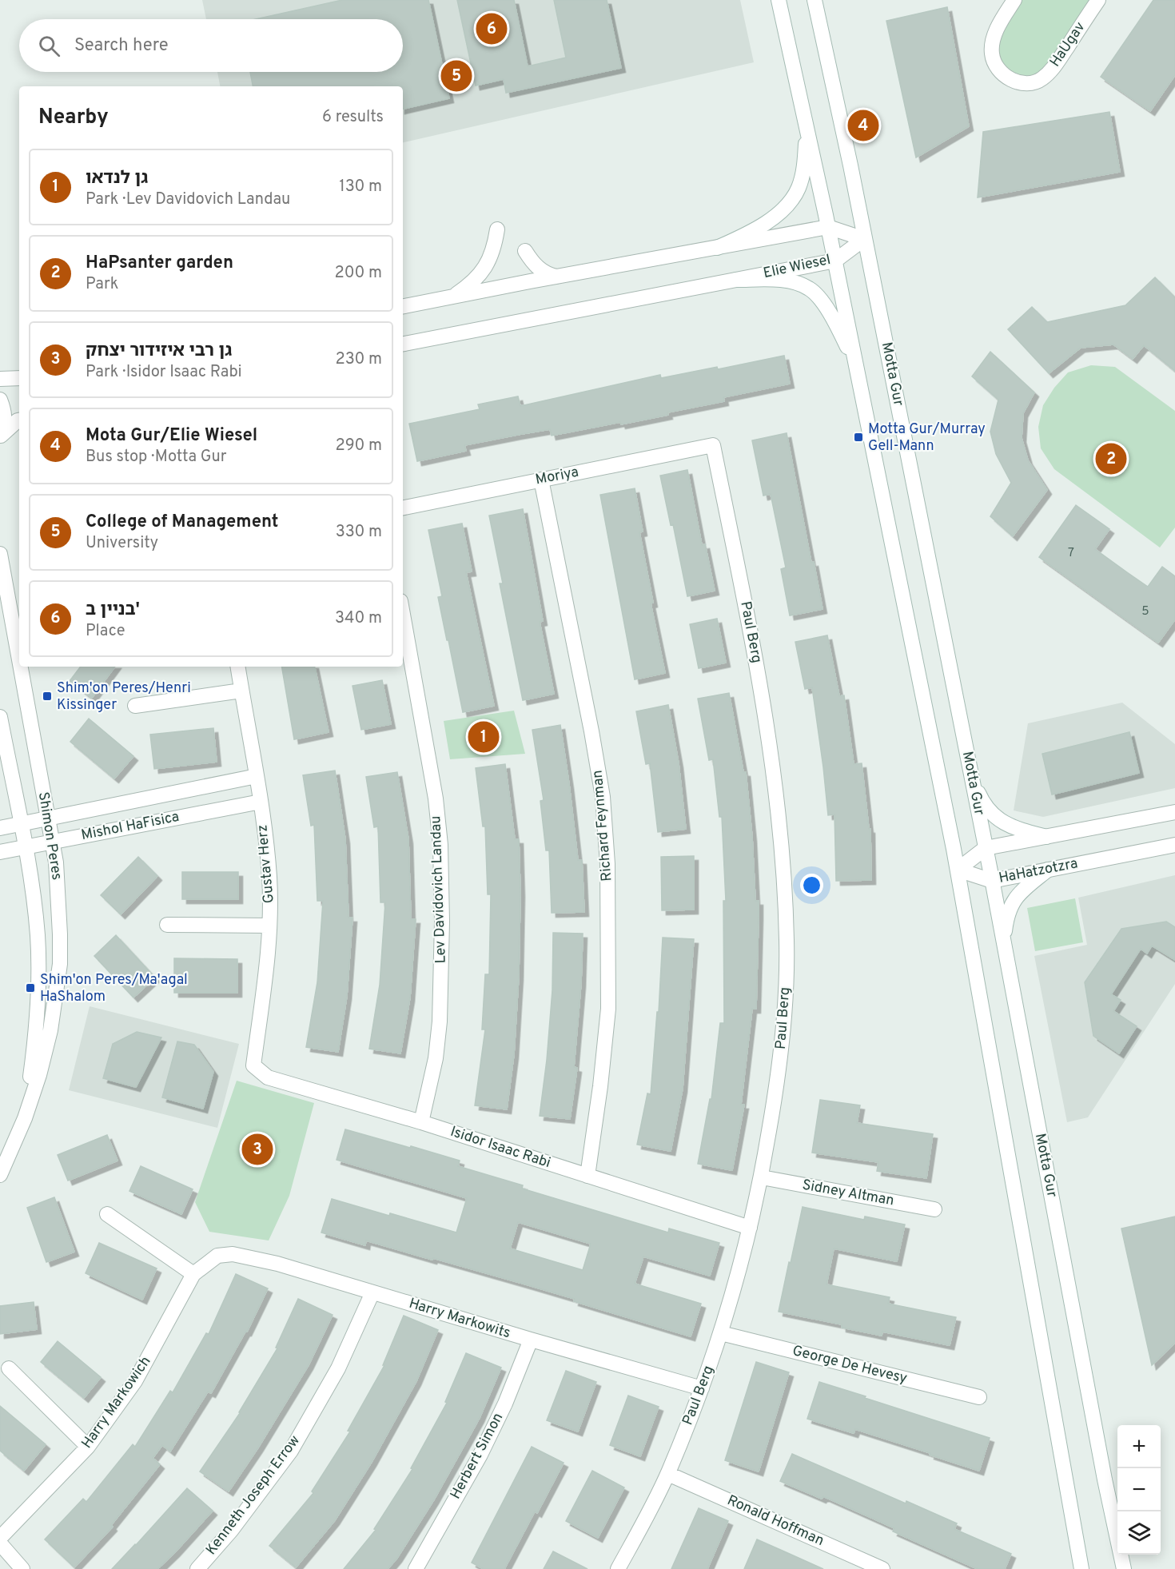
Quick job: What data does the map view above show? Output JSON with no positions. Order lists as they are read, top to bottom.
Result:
{
  "streets": {
    "street": [
      "HaUgav",
      "Elie Wiesel",
      "Motta Gur",
      "Moriya",
      "Paul Berg",
      "Richard Feynman",
      "Mishol HaFisica",
      "Shimon Peres",
      "Gustav Herz",
      "HaHatzotzra",
      "Lev Davidovich Landau",
      "Isidor Isaac Rabi",
      "Sidney Altman",
      "Harry Markowits",
      "George De Hevesy",
      "Harry Markowich",
      "Herbert Simon",
      "Kenneth Joseph Errow",
      "Ronald Hoffman"
    ]
  },
  "crossings": [
    ["Elie Wiesel", "Motta Gur"],
    ["Motta Gur", "HaHatzotzra"],
    ["Moriya", "Paul Berg"],
    ["Moriya", "Richard Feynman"],
    ["Paul Berg", "Isidor Isaac Rabi"],
    ["Paul Berg", "Sidney Altman"],
    ["Paul Berg", "Harry Markowits"],
    ["Paul Berg", "George De Hevesy"],
    ["Paul Berg", "Ronald Hoffman"],
    ["Richard Feynman", "Isidor Isaac Rabi"],
    ["Mishol HaFisica", "Shimon Peres"],
    ["Mishol HaFisica", "Gustav Herz"],
    ["Gustav Herz", "Isidor Isaac Rabi"],
    ["Lev Davidovich Landau", "Isidor Isaac Rabi"],
    ["Harry Markowits", "Harry Markowich"],
    ["Harry Markowits", "Herbert Simon"],
    ["Harry Markowits", "Kenneth Joseph Errow"],
    ["Harry Markowich", "Kenneth Joseph Errow"]
  ],
  "places": {
    "transit": ["Motta Gur/Murray Gell-Mann", "Shim'on Peres/Henri Kissinger", "Shim'on Peres/Ma'agal HaShalom"]
  },
  "house_numbers": ["7", "5"],
  "page": {
    "pins": [
      "6",
      "5",
      "4",
      "2",
      "1",
      "3"
    ],
    "search": "Search here",
    "heading": ["Nearby", "6 results"],
    "list": [
      {
        "mark": "1",
        "name": "גן לנדאו",
        "note": "Park · Lev Davidovich Landau",
        "value": "130 m"
      },
      {
        "mark": "2",
        "name": "HaPsanter garden",
        "note": "Park",
        "value": "200 m"
      },
      {
        "mark": "3",
        "name": "גן רבי איזידור יצחק",
        "note": "Park · Isidor Isaac Rabi",
        "value": "230 m"
      },
      {
        "mark": "4",
        "name": "Mota Gur/Elie Wiesel",
        "note": "Bus stop · Motta Gur",
        "value": "290 m"
      },
      {
        "mark": "5",
        "name": "College of Management",
        "note": "University",
        "value": "330 m"
      },
      {
        "mark": "6",
        "name": "בניין ב'",
        "note": "Place",
        "value": "340 m"
      }
    ],
    "map_buttons": ["+", "−"]
  }
}
